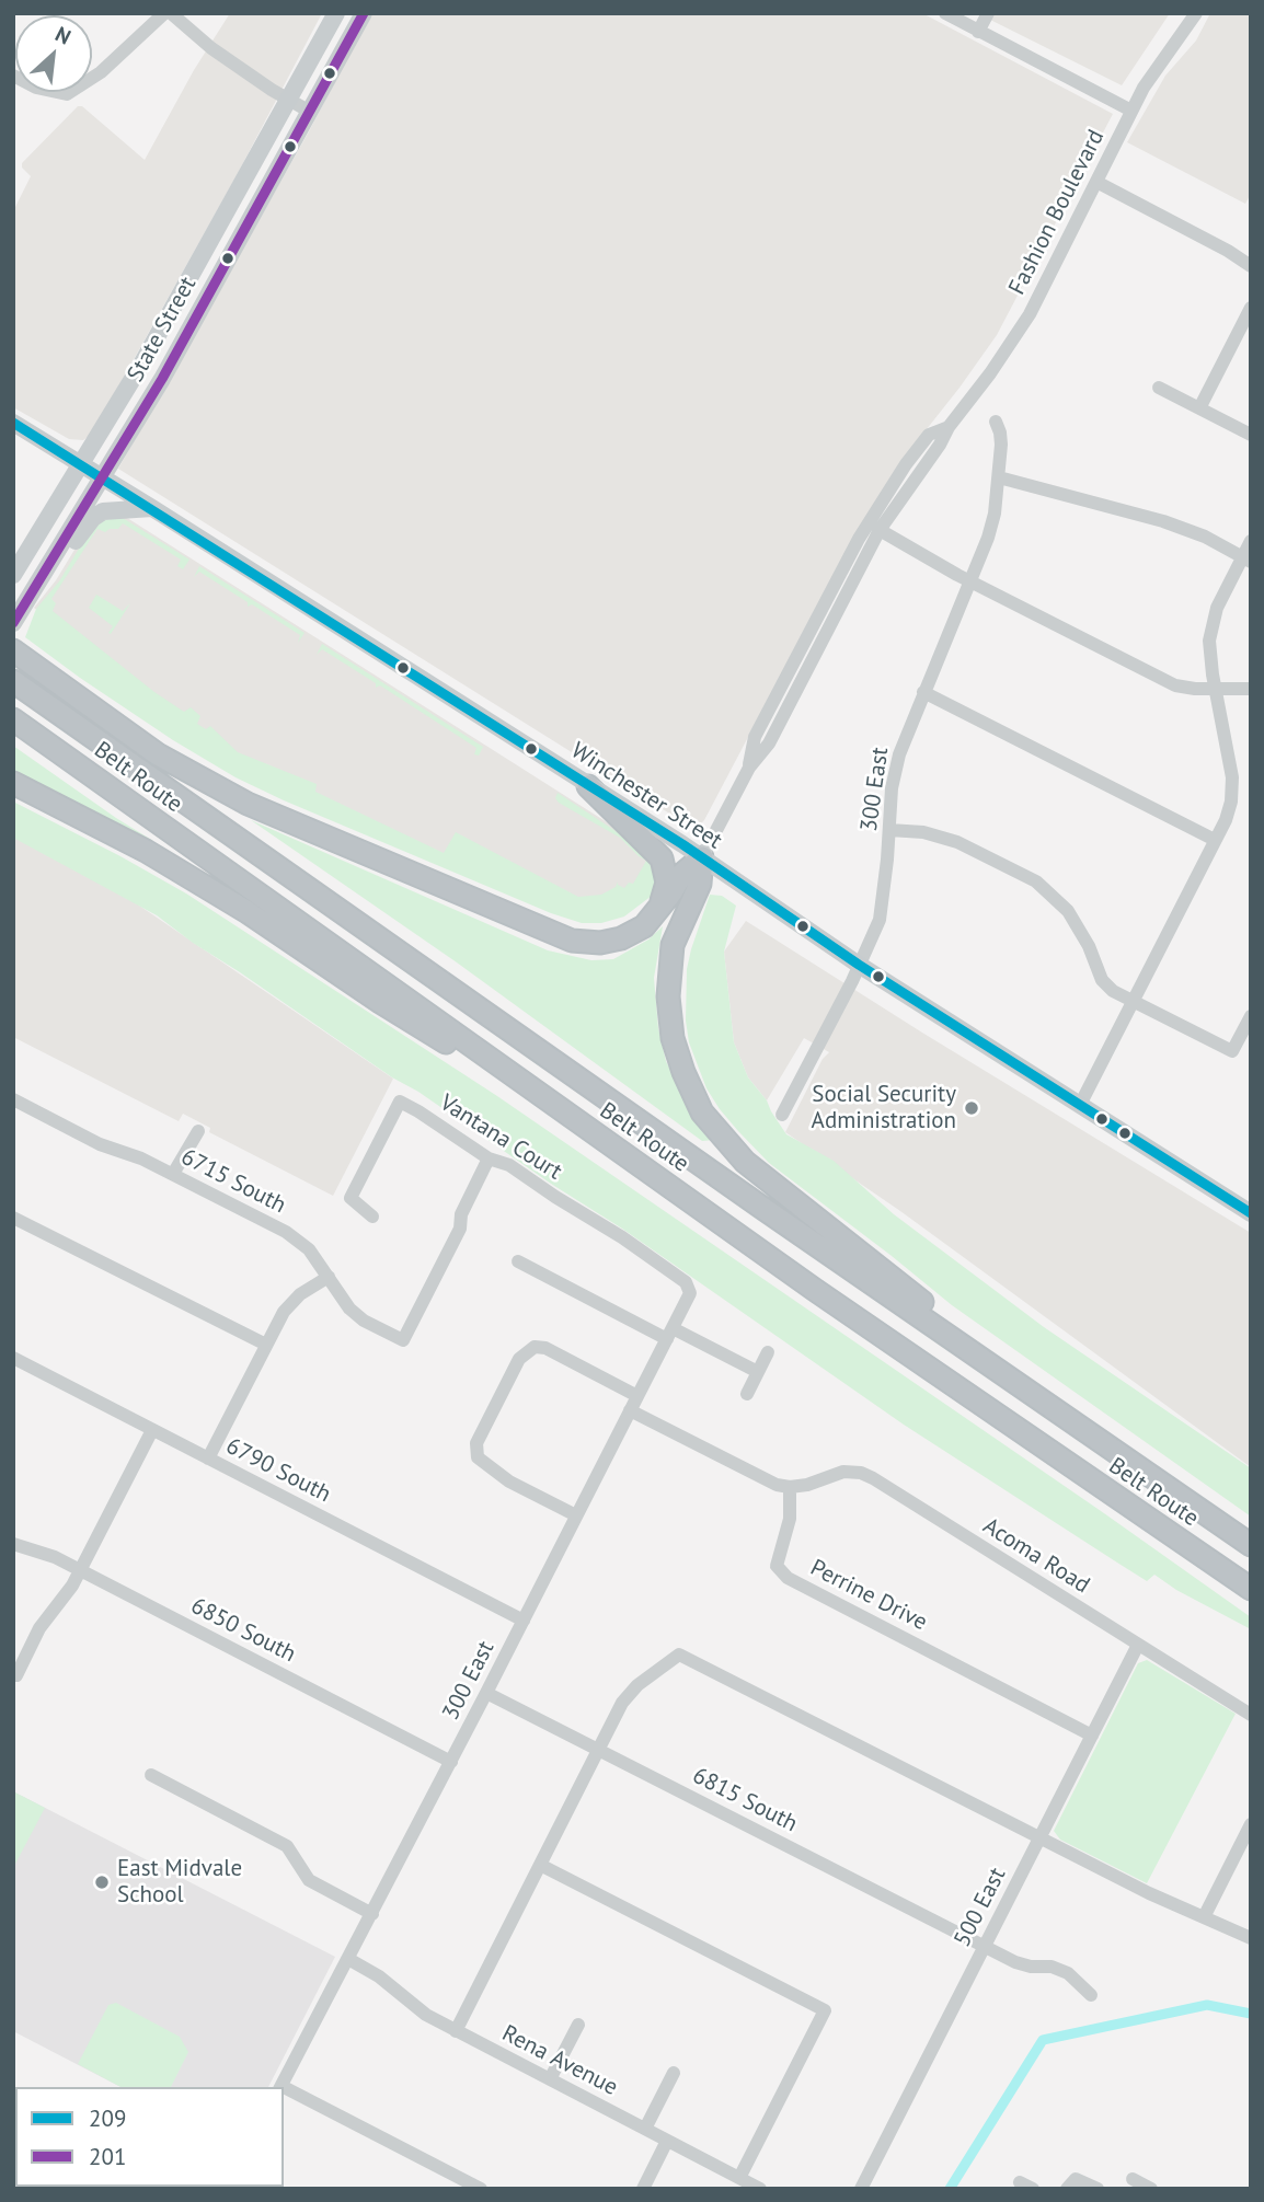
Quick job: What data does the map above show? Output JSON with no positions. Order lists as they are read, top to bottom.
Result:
{
  "streets": {
    "highway": ["Belt Route"],
    "main road": ["State Street", "Winchester Street"],
    "street": [
      "Fashion Boulevard",
      "300 East",
      "Vantana Court",
      "6715 South",
      "6790 South",
      "Acoma Road",
      "Perrine Drive",
      "6850 South",
      "6815 South",
      "500 East",
      "Rena Avenue"
    ]
  },
  "crossings": [
    ["Fashion Boulevard", "Winchester Street"],
    ["State Street", "Winchester Street"],
    ["300 East", "Winchester Street"],
    ["300 East", "Vantana Court"],
    ["300 East", "6790 South"],
    ["300 East", "6850 South"],
    ["300 East", "6815 South"],
    ["300 East", "Rena Avenue"],
    ["Vantana Court", "6715 South"],
    ["Acoma Road", "Perrine Drive"],
    ["Acoma Road", "500 East"],
    ["Perrine Drive", "500 East"],
    ["6815 South", "500 East"]
  ],
  "places": ["Social Security Administration", "East Midvale School"],
  "lines": ["transit line 201", "transit line 209"],
  "legend": ["209", "201"],
  "north": "top right"
}
